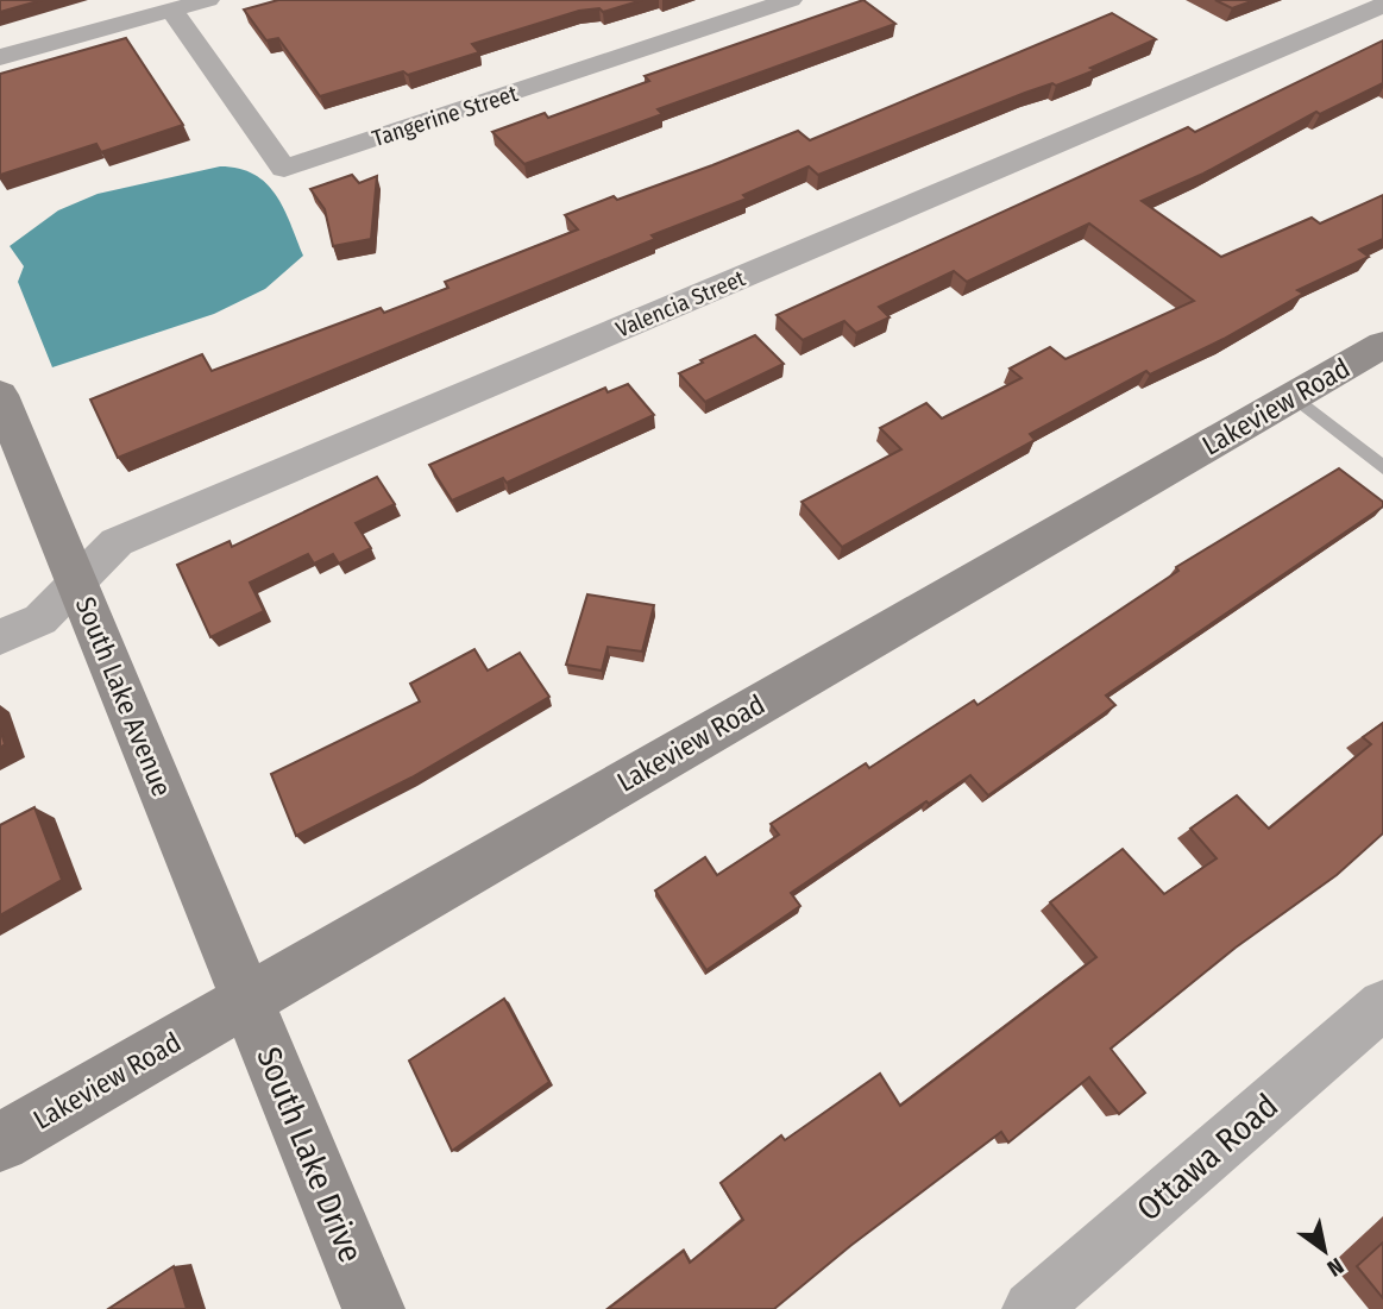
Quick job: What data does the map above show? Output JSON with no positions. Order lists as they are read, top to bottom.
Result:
{
  "streets": {
    "street": [
      "Tangerine Street",
      "Valencia Street",
      "Lakeview Road",
      "South Lake Avenue",
      "South Lake Drive",
      "Ottawa Road"
    ]
  },
  "crossings": [
    ["Valencia Street", "South Lake Avenue"],
    ["Lakeview Road", "South Lake Avenue"],
    ["Lakeview Road", "South Lake Drive"],
    ["South Lake Avenue", "South Lake Drive"]
  ],
  "north": "bottom right"
}
